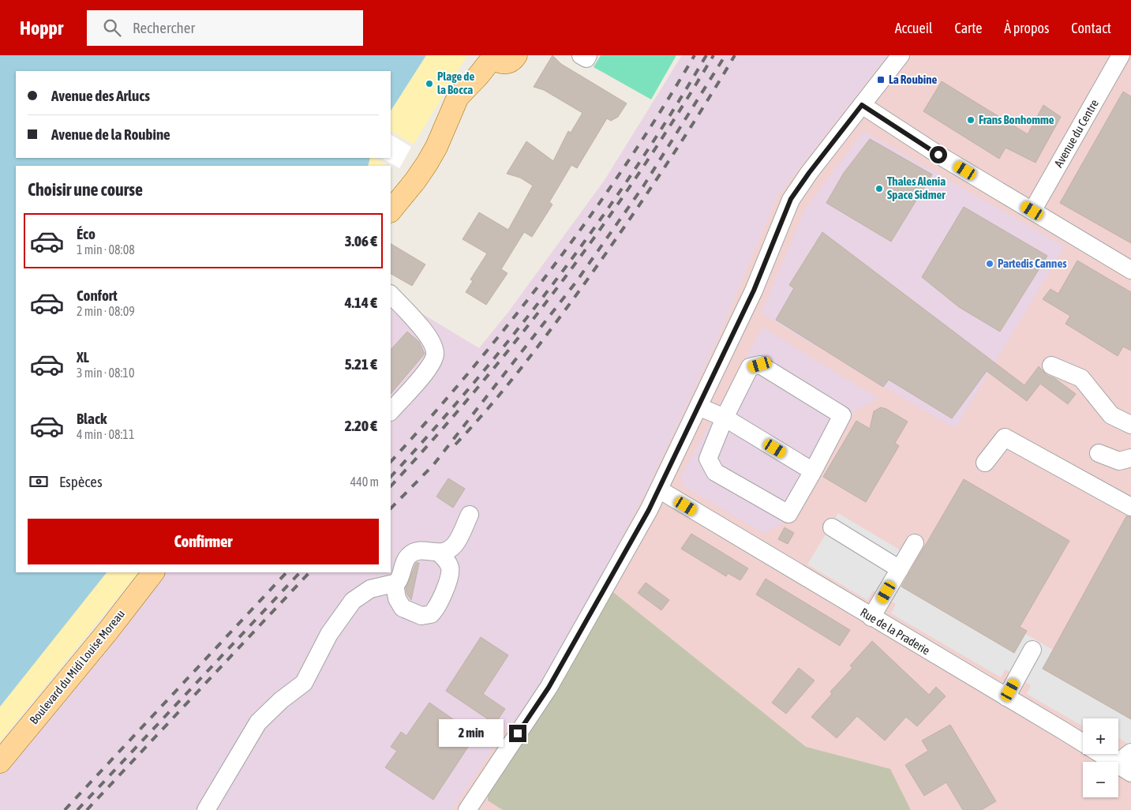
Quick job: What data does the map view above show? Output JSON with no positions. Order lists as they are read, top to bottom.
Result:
{
  "streets": {
    "main road": ["Boulevard du Midi Louise Moreau"],
    "street": ["Avenue du Centre", "Rue de la Praderie"]
  },
  "places": {
    "transit": ["La Roubine"],
    "other": [
      "Plage de la Bocca",
      "Frans Bonhomme",
      "Thales Alenia Space Sidmer",
      "Partedis Cannes"
    ]
  },
  "page": {
    "header": "Hoppr",
    "search": "Rechercher",
    "nav": [
      "Accueil",
      "Carte",
      "À propos",
      "Contact"
    ],
    "banner": ["Avenue des Arlucs", "Avenue de la Roubine"],
    "heading": "Choisir une course",
    "list": [
      {
        "name": "Éco",
        "note": "1 min · 08:08",
        "value": "3.06 €"
      },
      {
        "name": "Confort",
        "note": "2 min · 08:09",
        "value": "4.14 €"
      },
      {
        "name": "XL",
        "note": "3 min · 08:10",
        "value": "5.21 €"
      },
      {
        "name": "Black",
        "note": "4 min · 08:11",
        "value": "2.20 €"
      }
    ],
    "pay": ["Espèces", "440 m"],
    "buttons": "Confirmer",
    "map_buttons": ["+", "−"],
    "bubble": "2 min"
  }
}
